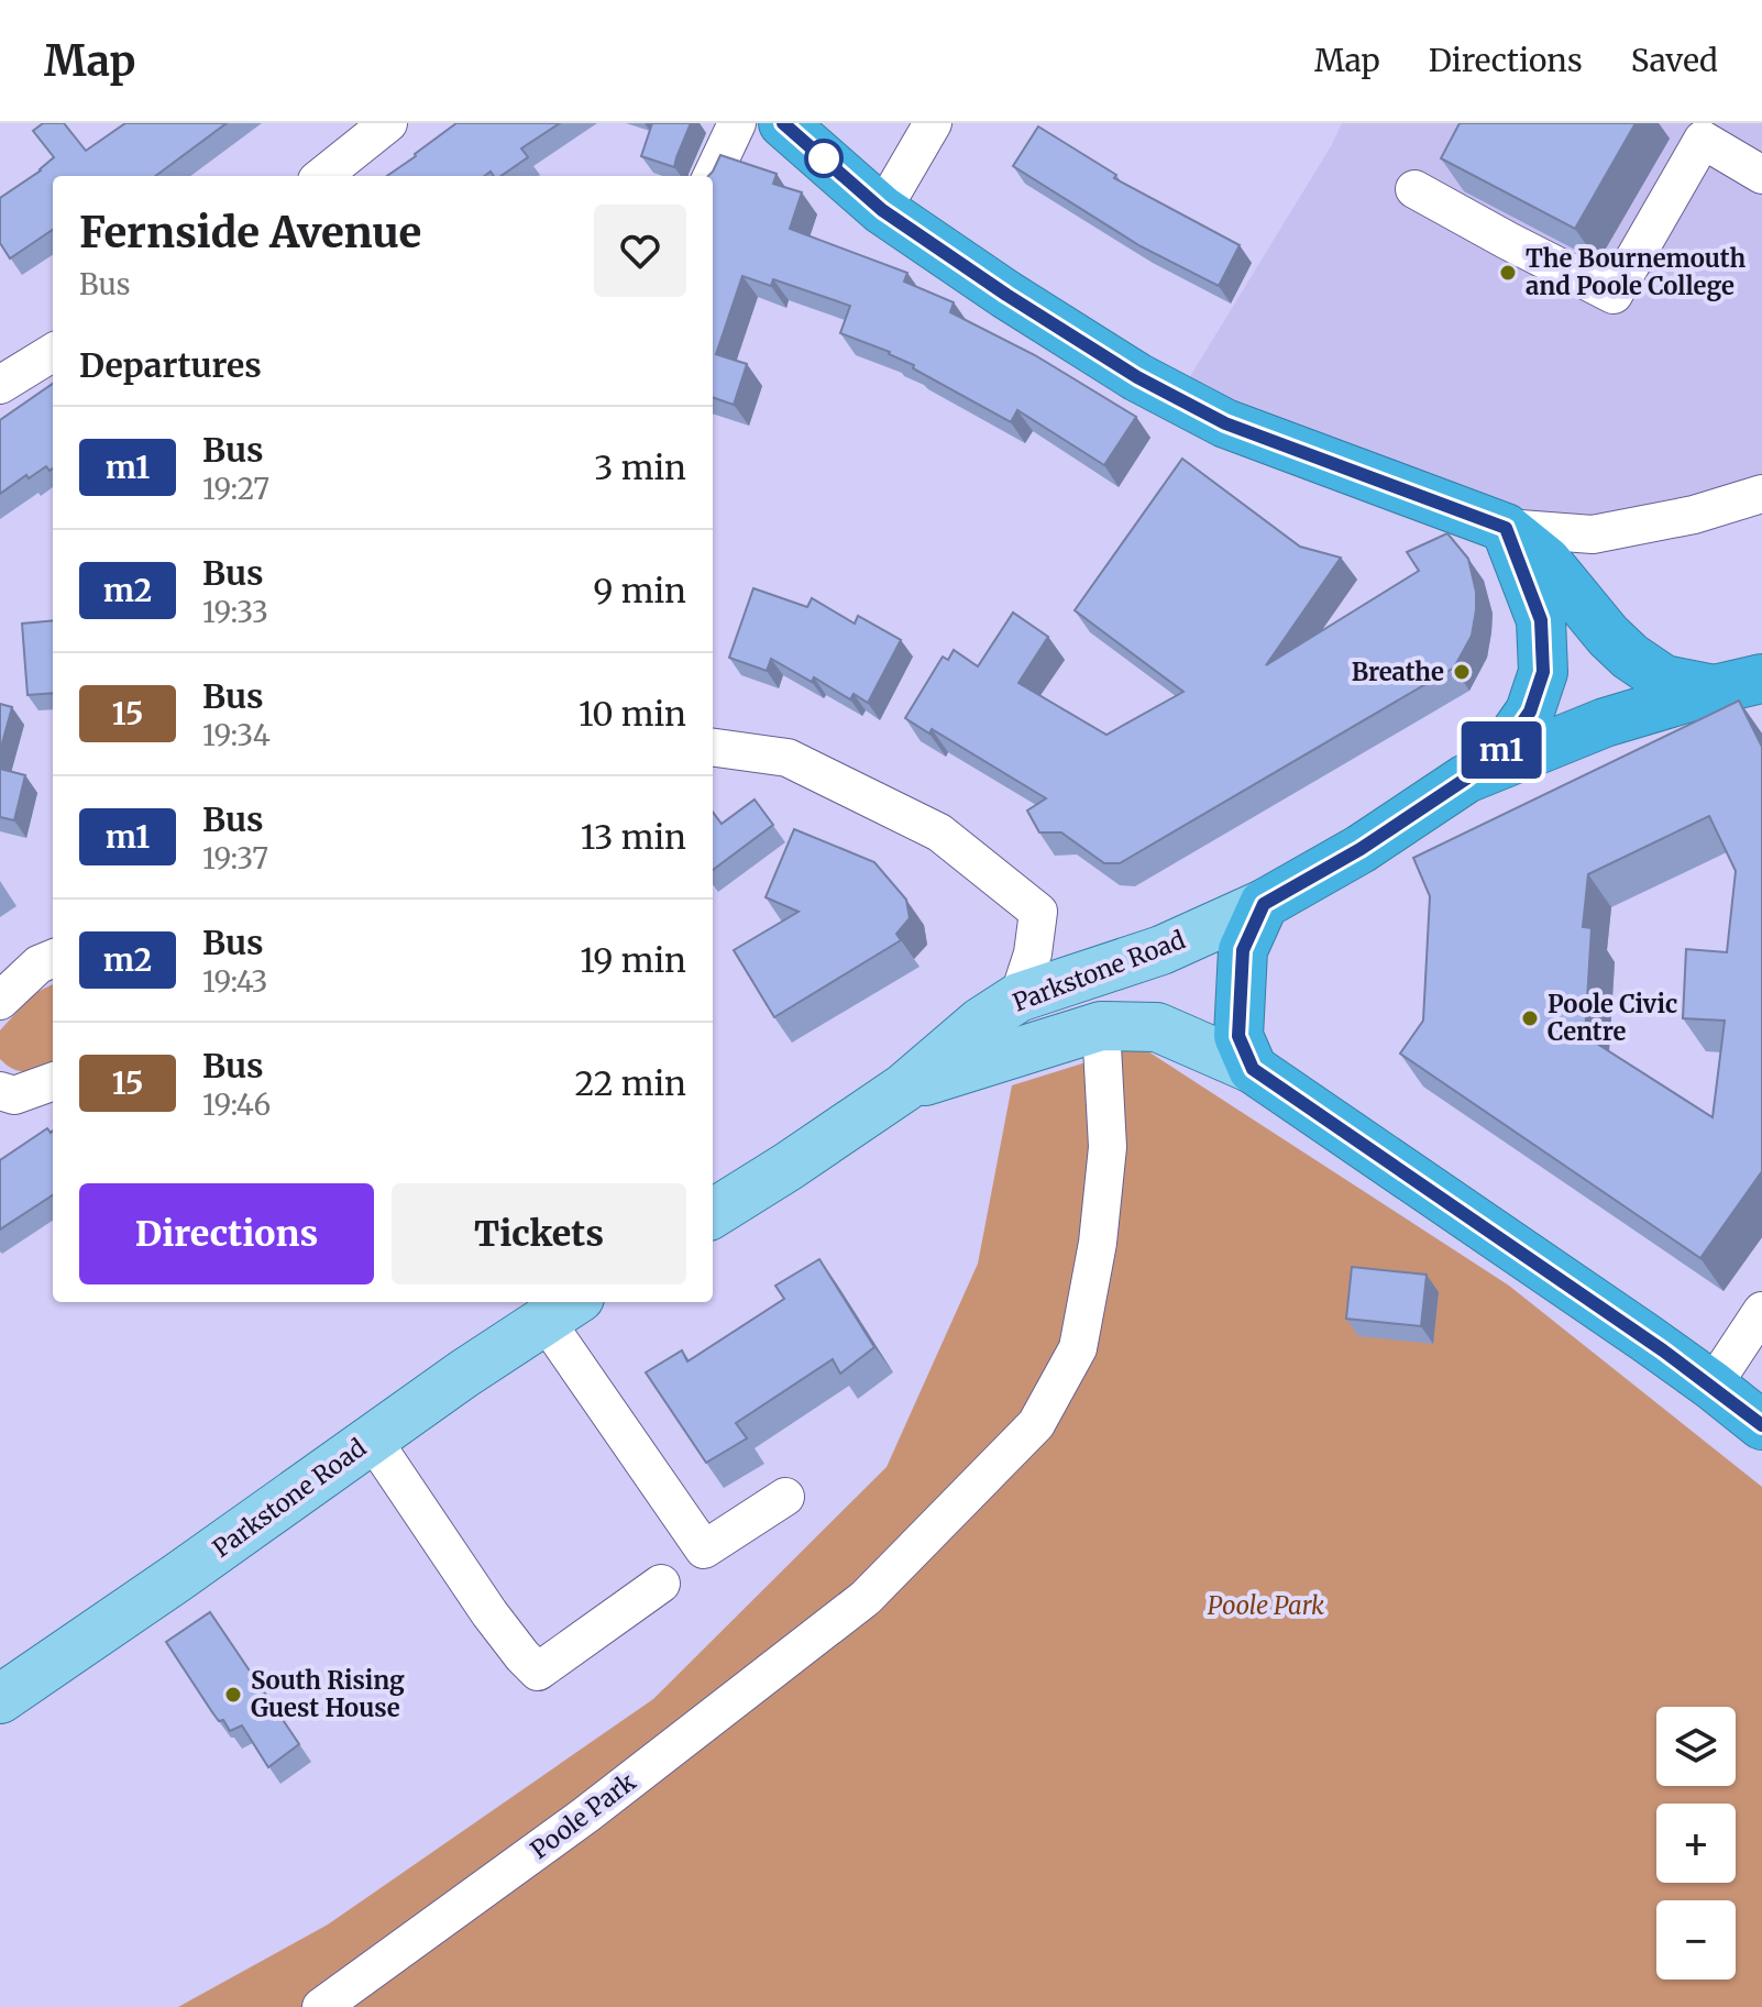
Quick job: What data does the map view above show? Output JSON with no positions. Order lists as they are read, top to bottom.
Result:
{
  "streets": {
    "highway": ["Parkstone Road"],
    "street": ["Poole Park"]
  },
  "crossings": [
    ["Parkstone Road", "Poole Park"]
  ],
  "parks": ["Poole Park"],
  "places": [
    "The Bournemouth and Poole College",
    "Breathe",
    "Poole Civic Centre",
    "South Rising Guest House"
  ],
  "lines": ["bus line m1"],
  "page": {
    "header": "Map",
    "nav": ["Map", "Directions", "Saved"],
    "on_map": "m1",
    "heading": [
      ["Fernside Avenue", "Bus"],
      "Departures"
    ],
    "list": [
      {
        "mark": "m1",
        "name": "Bus",
        "note": "19:27",
        "value": "3 min"
      },
      {
        "mark": "m2",
        "name": "Bus",
        "note": "19:33",
        "value": "9 min"
      },
      {
        "mark": "15",
        "name": "Bus",
        "note": "19:34",
        "value": "10 min"
      },
      {
        "mark": "m1",
        "name": "Bus",
        "note": "19:37",
        "value": "13 min"
      },
      {
        "mark": "m2",
        "name": "Bus",
        "note": "19:43",
        "value": "19 min"
      },
      {
        "mark": "15",
        "name": "Bus",
        "note": "19:46",
        "value": "22 min"
      }
    ],
    "buttons": ["Directions", "Tickets"],
    "map_buttons": ["+", "−"]
  }
}
